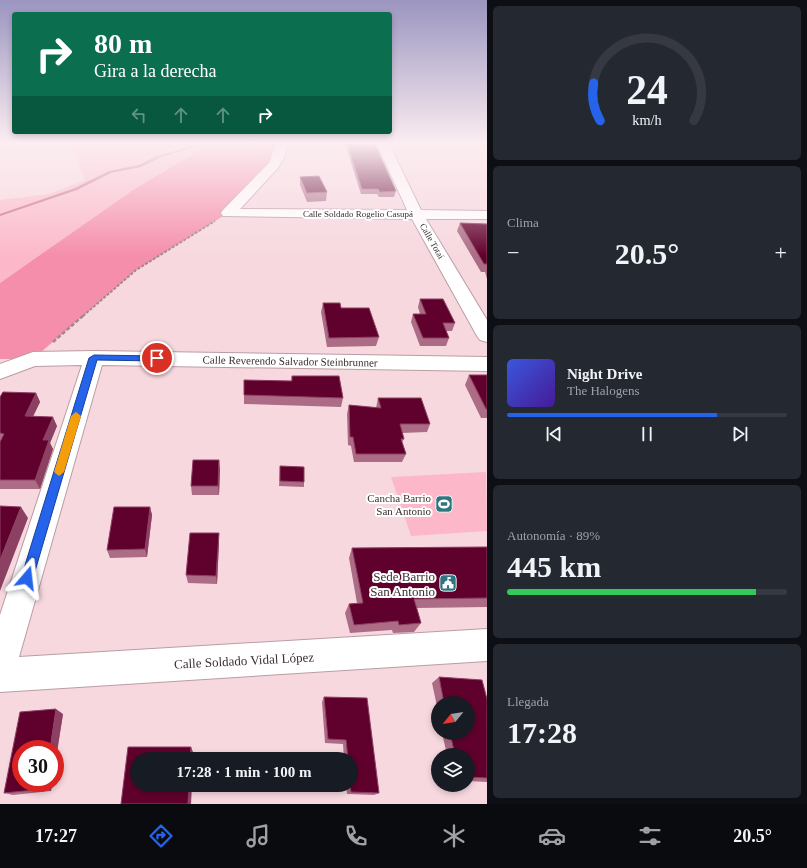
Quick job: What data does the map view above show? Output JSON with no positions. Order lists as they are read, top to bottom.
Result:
{
  "streets": {
    "street": [
      "Calle Soldado Rogelio Casupá",
      "Calle Totaí",
      "Calle Reverendo Salvador Steinbrunner",
      "Calle Soldado Vidal López"
    ]
  },
  "crossings": [
    ["Calle Soldado Rogelio Casupá", "Calle Totaí"]
  ],
  "places": {
    "sports": ["Cancha Barrio San Antonio"],
    "public building": ["Sede Barrio San Antonio"]
  },
  "north": "bottom left",
  "page": {
    "turn": ["80 m", "Gira a la derecha"],
    "tile": [
      "Clima",
      ["Autonomía · 89%", "445 km"],
      ["Llegada", "17:28"]
    ],
    "heat": ["−", "20.5°", "+"],
    "song": ["Night Drive", "The Halogens"],
    "limit": "30",
    "trip": "17:28 · 1 min · 100 m",
    "tabs": ["17:27", "20.5°"],
    "gauge": ["24", "km/h"]
  }
}
